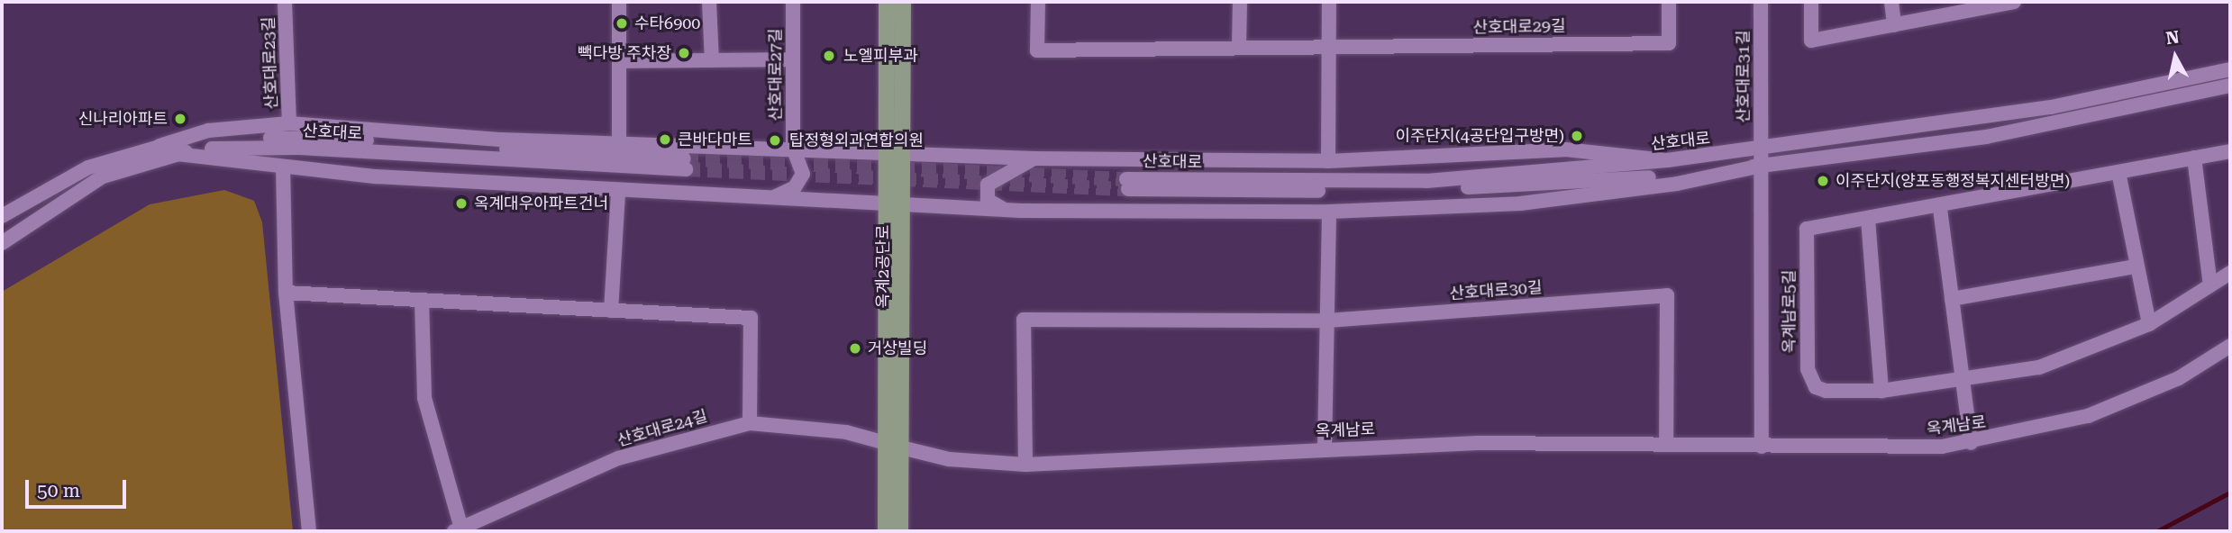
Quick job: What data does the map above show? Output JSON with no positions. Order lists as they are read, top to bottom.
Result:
{
  "streets": {
    "main road": ["옥계2공단로"],
    "street": [
      "산호대로29길",
      "산호대로23길",
      "산호대로27길",
      "산호대로31길",
      "산호대로",
      "산호대로30길",
      "옥계남로5길",
      "옥계남로",
      "산호대로24길"
    ]
  },
  "crossings": [
    ["산호대로31길", "산호대로"],
    ["산호대로31길", "옥계남로"],
    ["옥계2공단로", "옥계남로"],
    ["옥계2공단로", "산호대로24길"],
    ["산호대로30길", "옥계남로"],
    ["옥계남로", "산호대로24길"]
  ],
  "places": [
    "수타6900",
    "빽다방 주차장",
    "노엘피부과",
    "신나리아파트",
    "이주단지(4공단입구방면)",
    "큰바다마트",
    "탑정형외과연합의원",
    "이주단지(양포동행정복지센터방면)",
    "옥계대우아파트건너",
    "거상빌딩"
  ],
  "scale_bar": "50 m",
  "north": "top"
}
